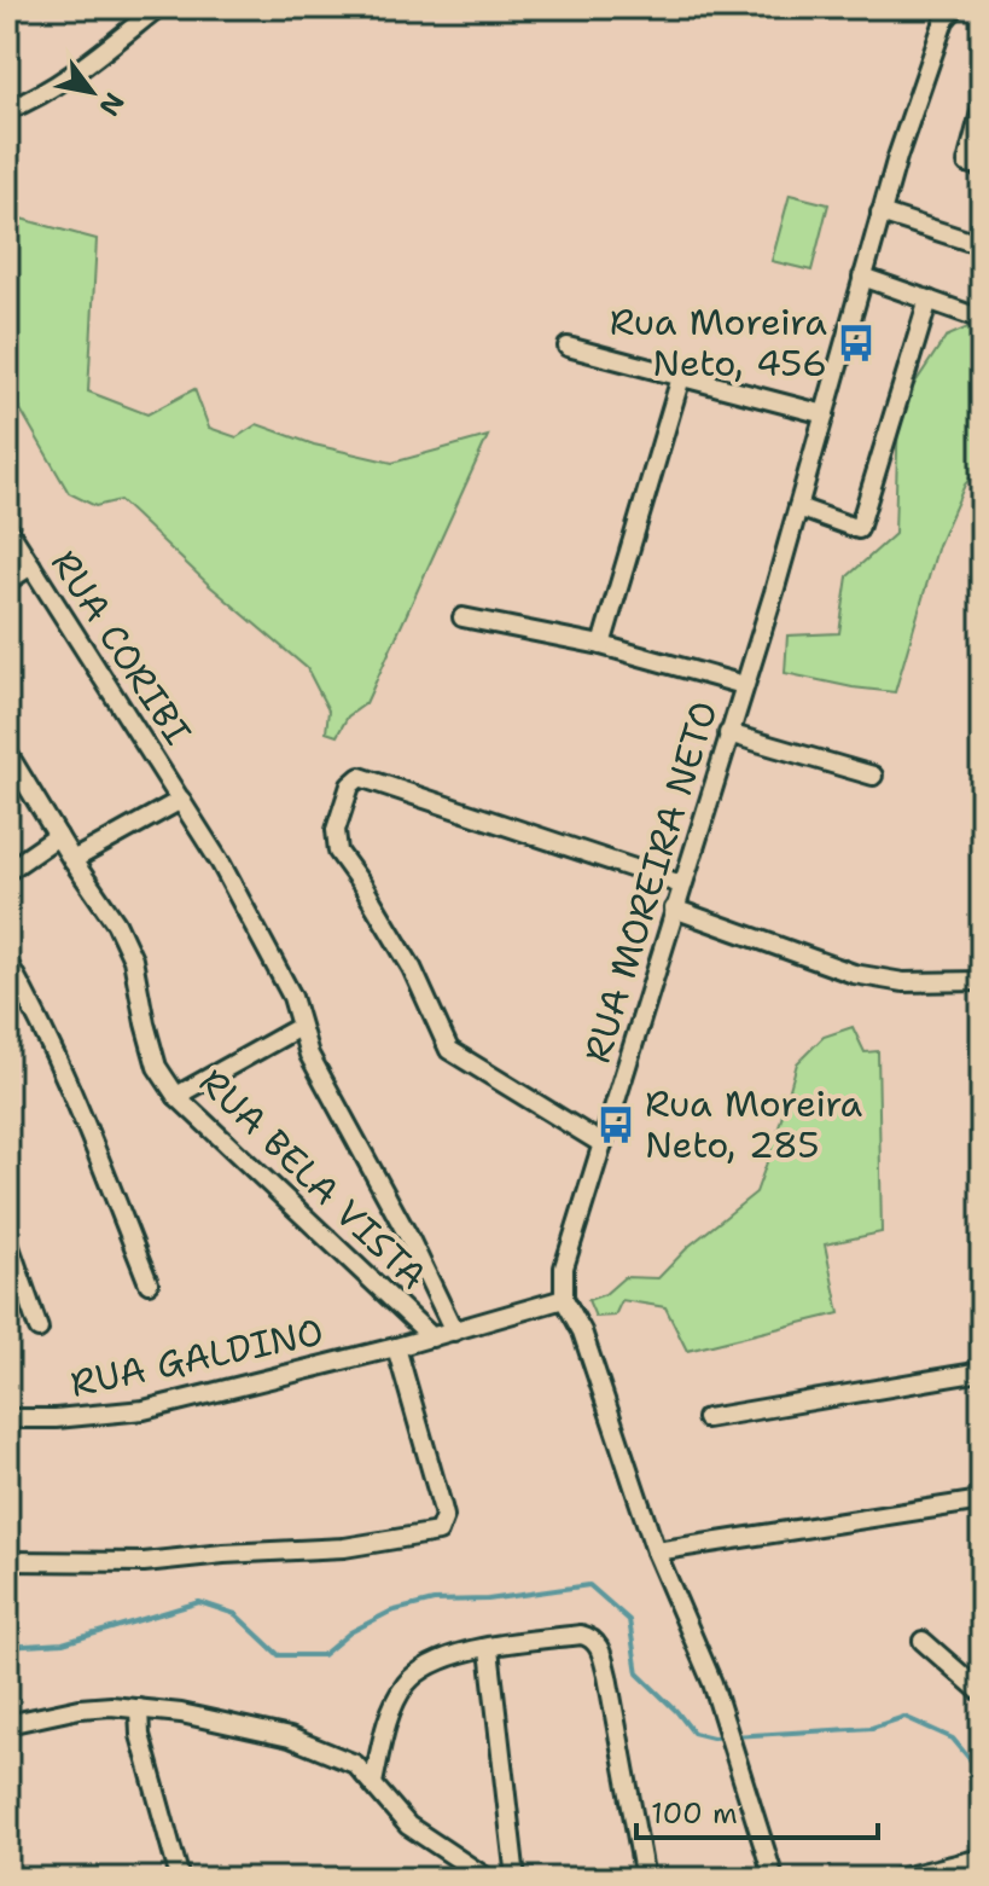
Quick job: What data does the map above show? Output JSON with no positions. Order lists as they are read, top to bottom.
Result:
{
  "streets": {
    "street": [
      "RUA CORIBI",
      "RUA MOREIRA NETO",
      "RUA BELA VISTA",
      "RUA GALDINO"
    ]
  },
  "crossings": [
    ["RUA CORIBI", "RUA GALDINO"],
    ["RUA MOREIRA NETO", "RUA GALDINO"],
    ["RUA BELA VISTA", "RUA GALDINO"]
  ],
  "places": {
    "bus stop": ["Rua Moreira Neto, 456", "Rua Moreira Neto, 285"]
  },
  "scale_bar": "100 m",
  "north": "bottom right"
}
